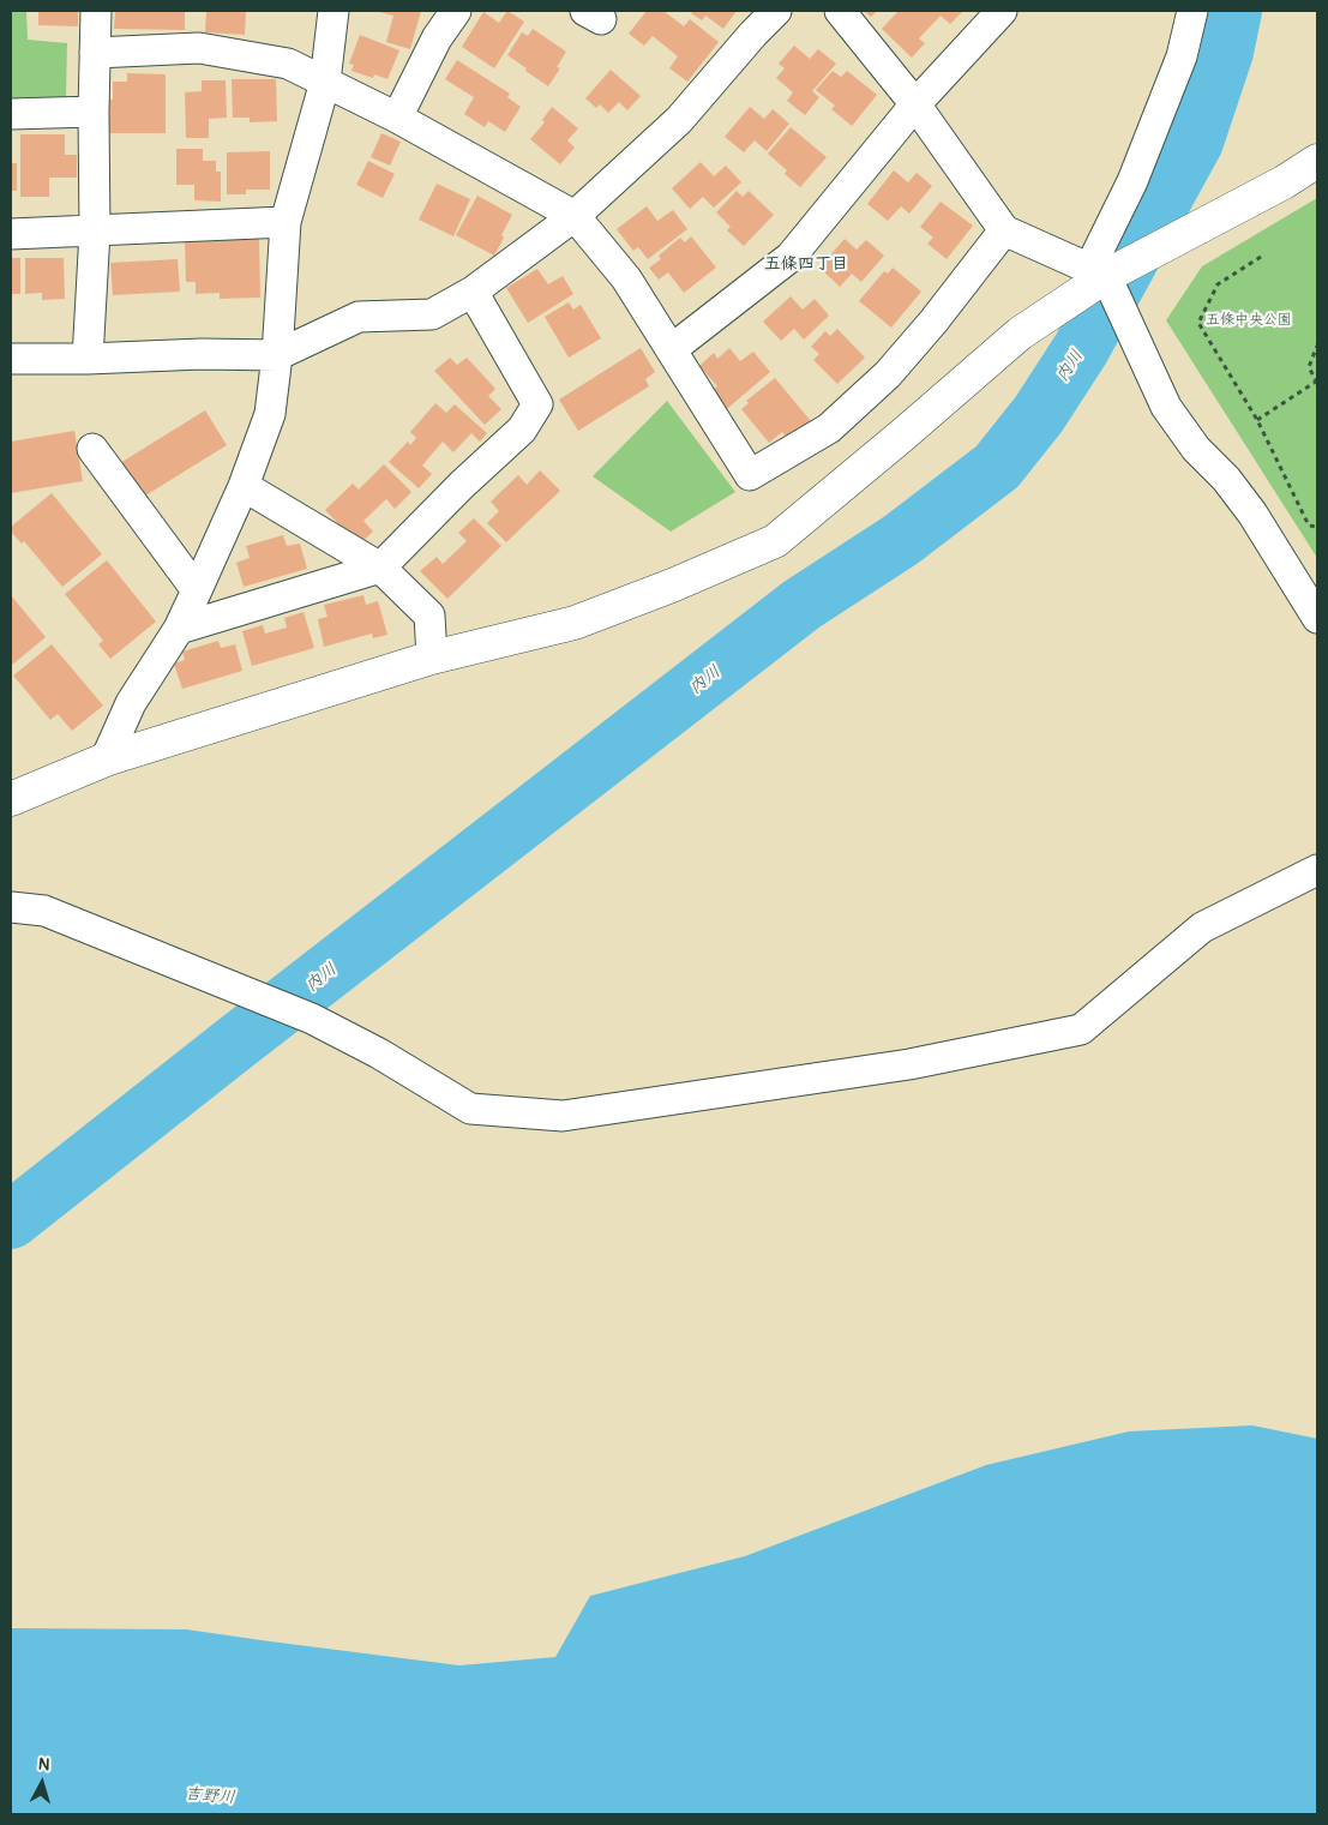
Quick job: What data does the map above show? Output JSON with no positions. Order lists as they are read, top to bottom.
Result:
{
  "districts": ["五條四丁目"],
  "water": ["内川", "吉野川"],
  "parks": ["五條中央公園"],
  "north": "top"
}
